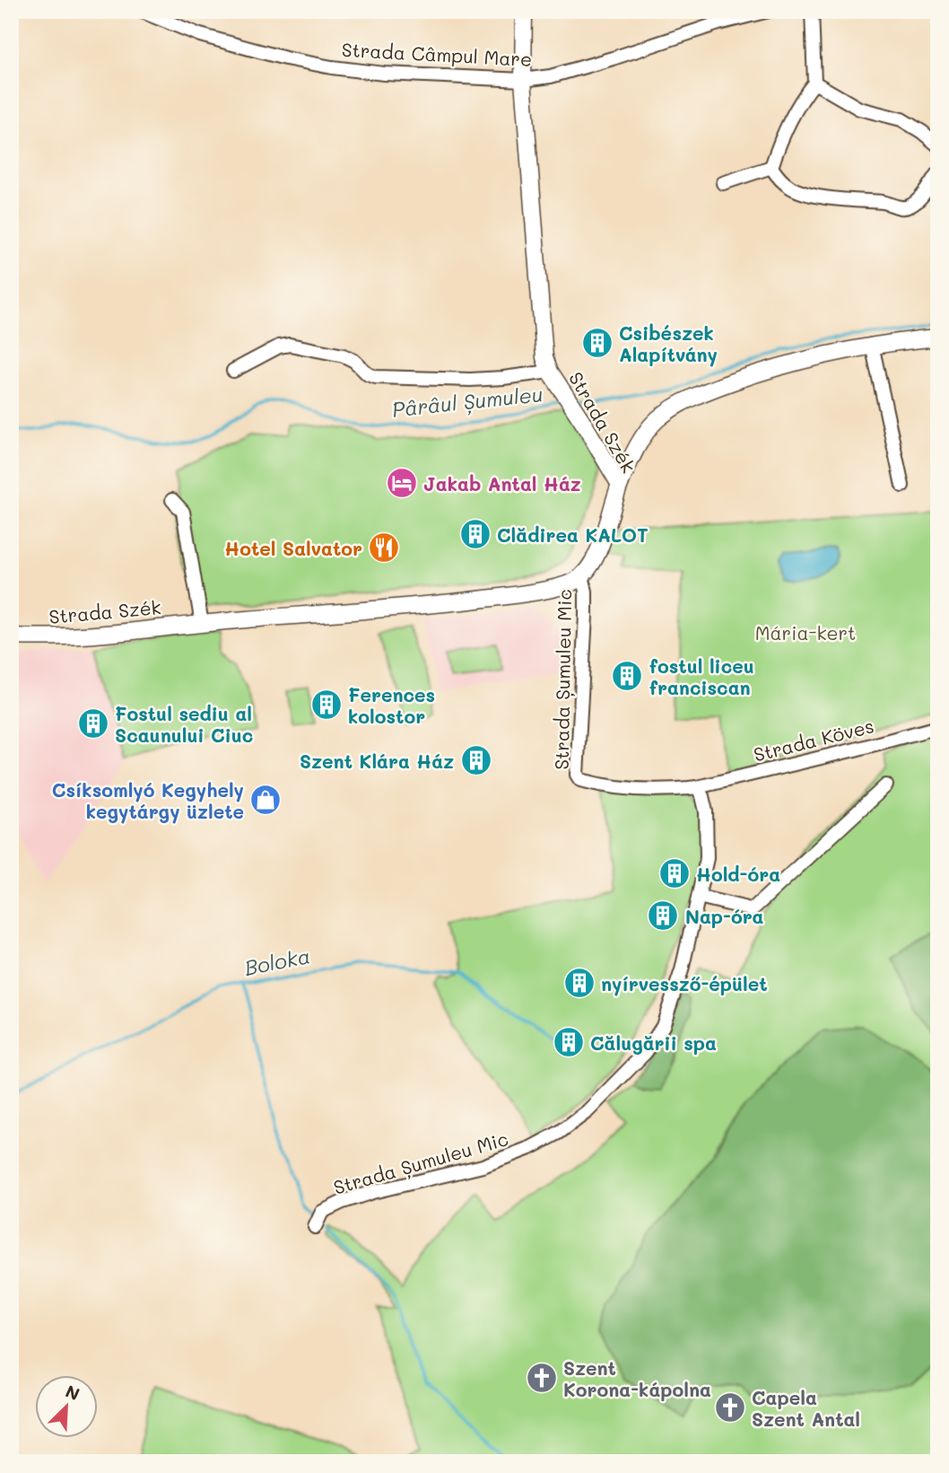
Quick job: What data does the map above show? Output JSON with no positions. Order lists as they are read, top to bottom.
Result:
{
  "streets": {
    "street": [
      "Strada Câmpul Mare",
      "Strada Szék",
      "Strada Șumuleu Mic",
      "Strada Köves"
    ]
  },
  "crossings": [
    ["Strada Câmpul Mare", "Strada Szék"],
    ["Strada Szék", "Strada Șumuleu Mic"],
    ["Strada Șumuleu Mic", "Strada Köves"]
  ],
  "water": ["Pârâul Șumuleu", "Boloka"],
  "parks": ["Mária-kert"],
  "places": {
    "building": [
      "Csibészek Alapítvány",
      "Clădirea KALOT",
      "fostul liceu franciscan",
      "Ferences kolostor",
      "Fostul sediu al Scaunului Ciuc",
      "Szent Klára Ház",
      "Hold-óra",
      "Nap-óra",
      "nyírvessző-épület",
      "Călugării spa"
    ],
    "hotel": ["Jakab Antal Ház"],
    "restaurant": ["Hotel Salvator"],
    "shop": ["Csíksomlyó Kegyhely kegytárgy üzlete"],
    "church": ["Szent Korona-kápolna", "Capela Szent Antal"]
  },
  "north": "top right"
}
